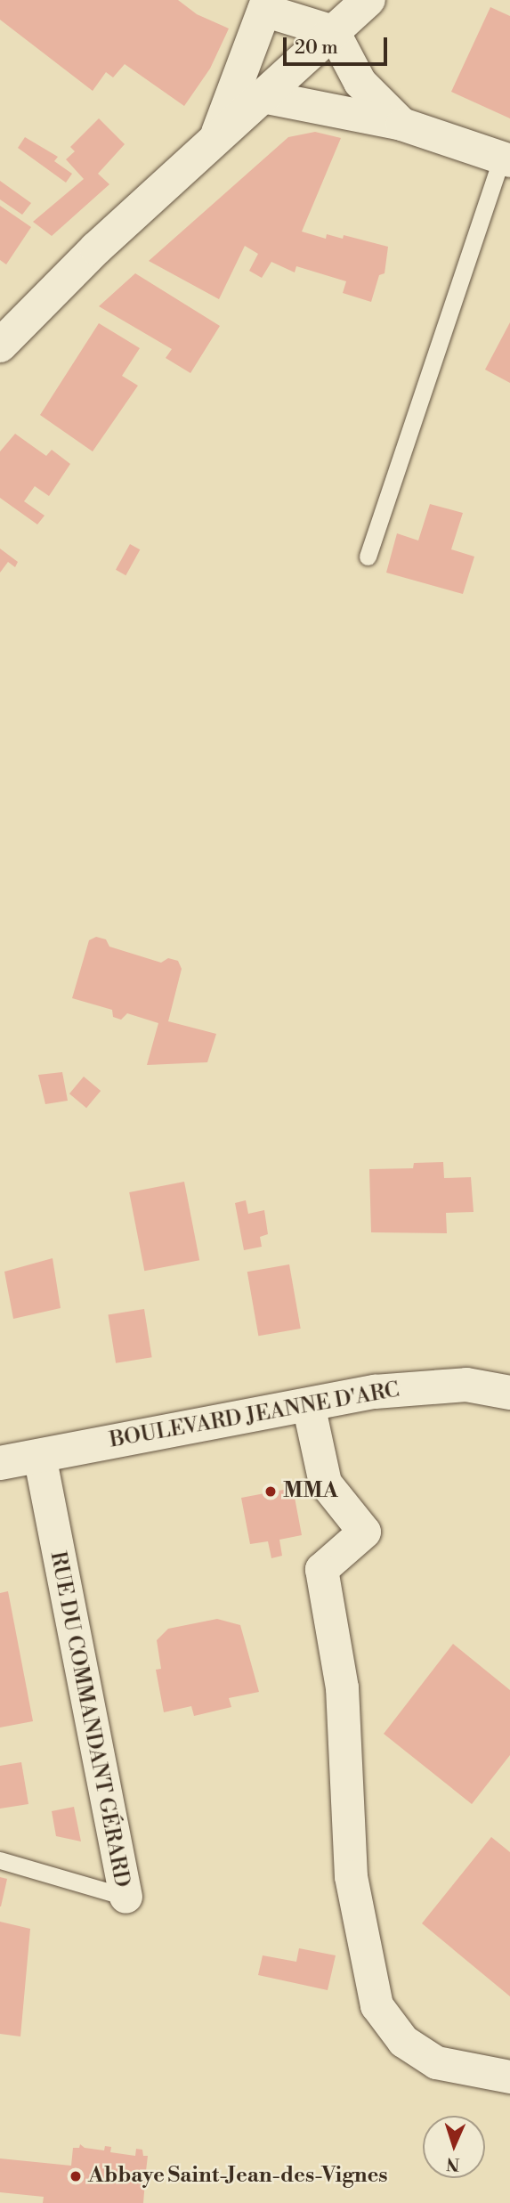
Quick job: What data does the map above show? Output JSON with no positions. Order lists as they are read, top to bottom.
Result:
{
  "streets": {
    "street": ["BOULEVARD JEANNE D'ARC", "RUE DU COMMANDANT GÉRARD"]
  },
  "crossings": [
    ["BOULEVARD JEANNE D'ARC", "RUE DU COMMANDANT GÉRARD"]
  ],
  "places": ["MMA", "Abbaye Saint-Jean-des-Vignes"],
  "scale_bar": "20 m",
  "north": "bottom"
}
